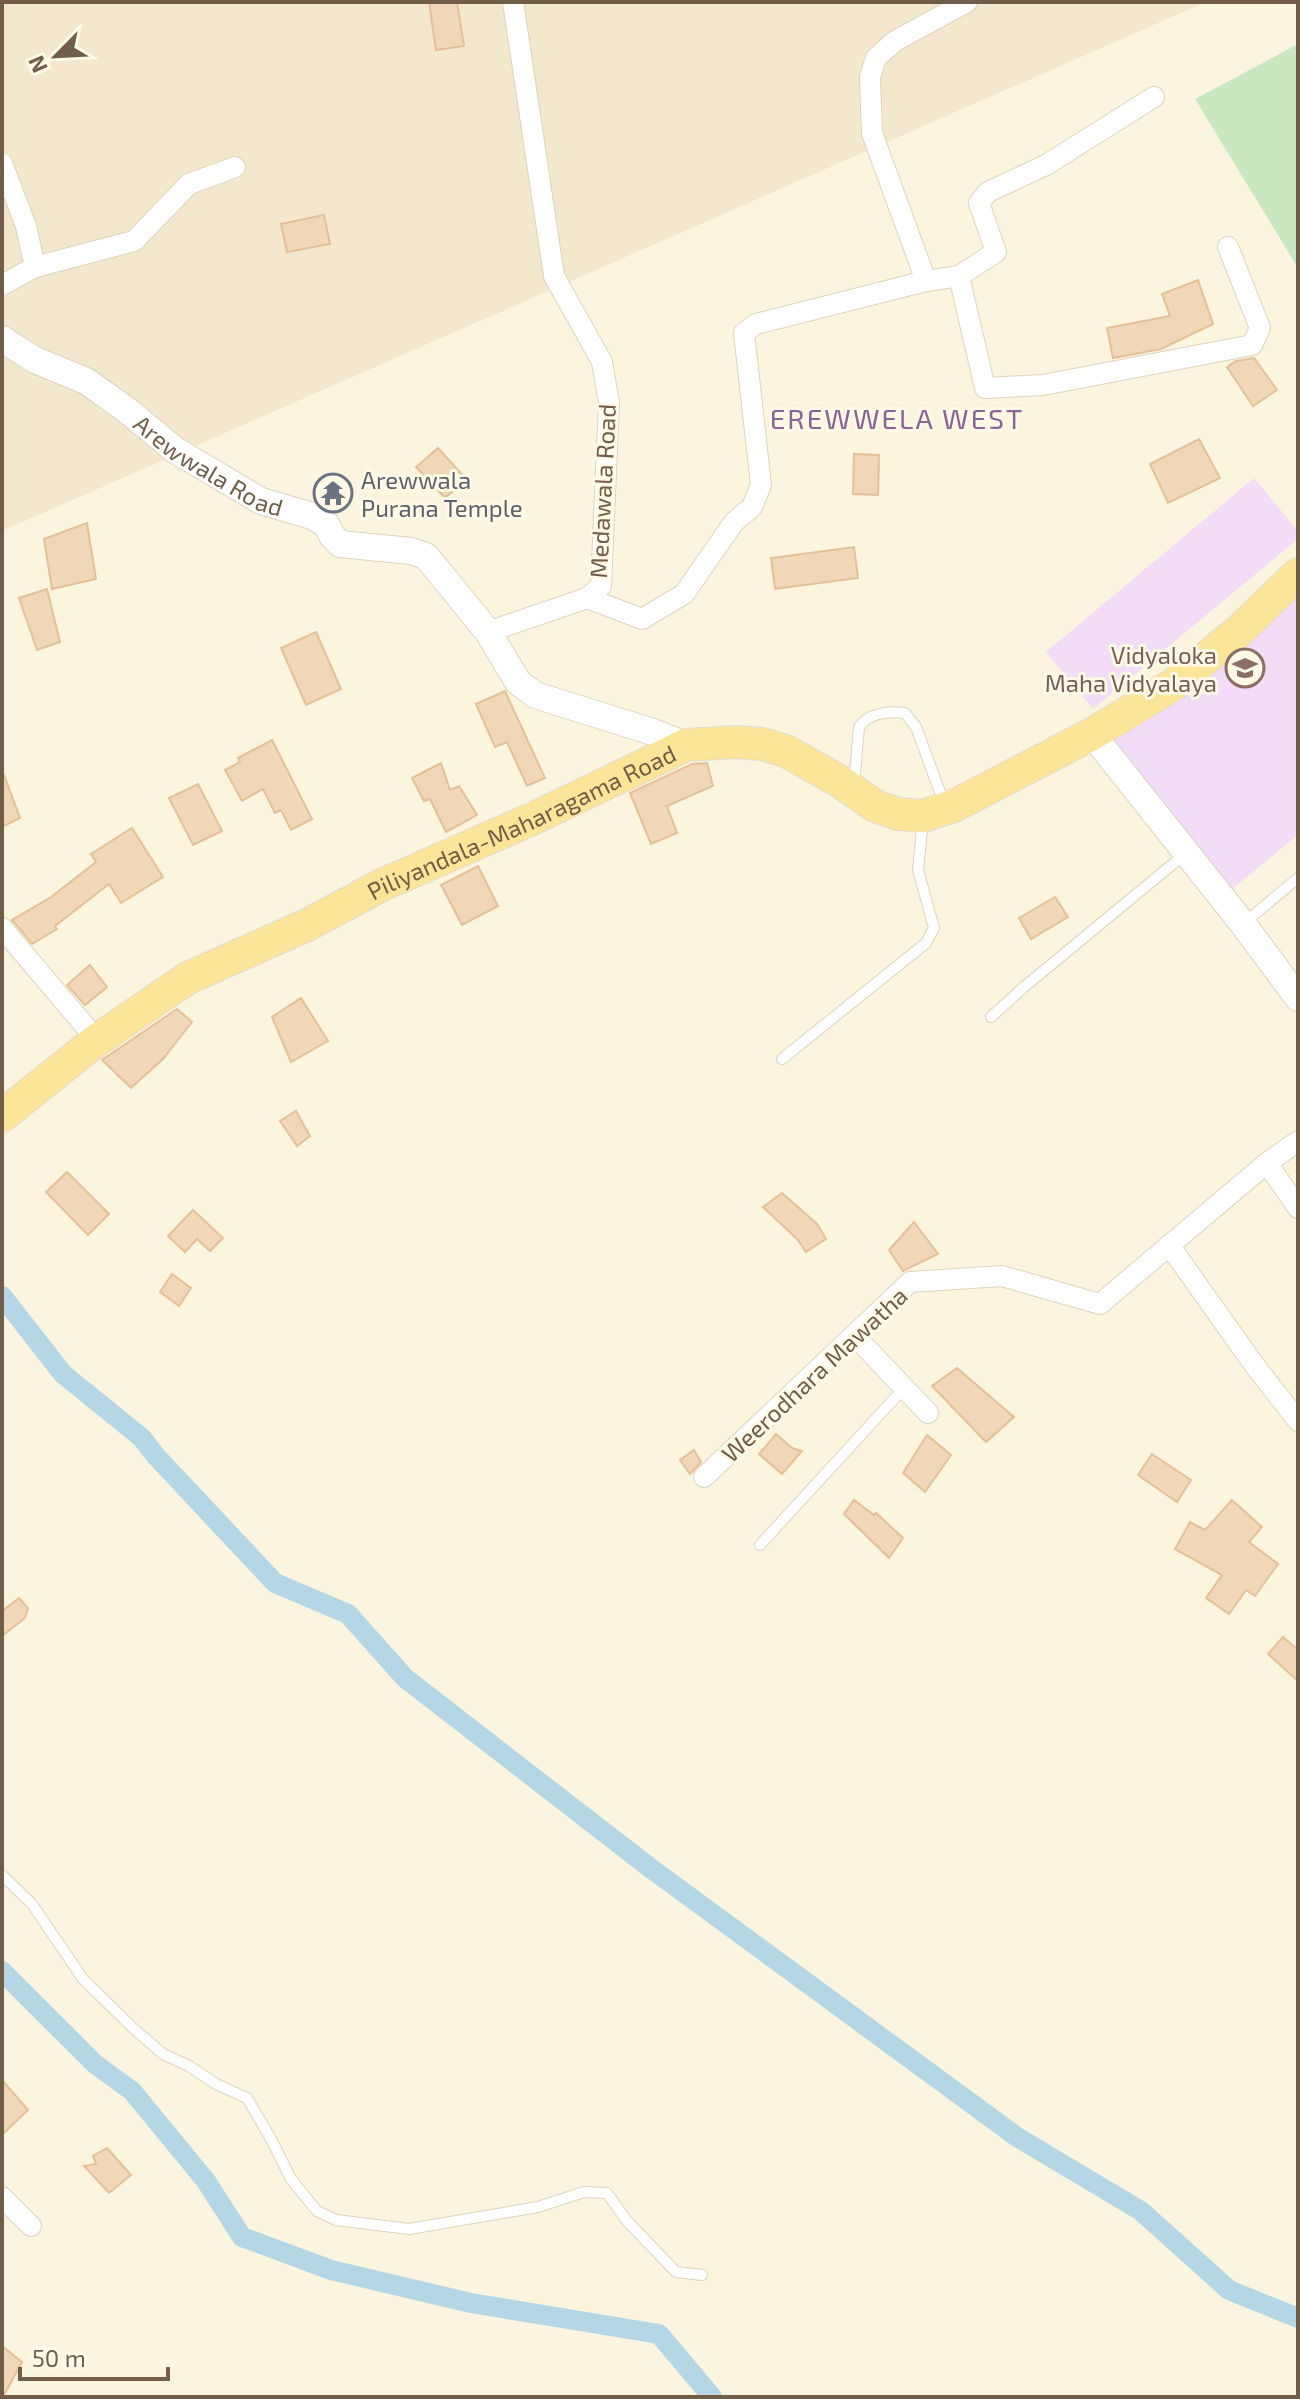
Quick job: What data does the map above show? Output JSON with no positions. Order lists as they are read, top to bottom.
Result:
{
  "streets": {
    "main road": ["Piliyandala-Maharagama Road"],
    "street": ["Arewwala Road", "Medawala Road", "Weerodhara Mawatha"]
  },
  "crossings": [
    ["Arewwala Road", "Medawala Road"],
    ["Arewwala Road", "Piliyandala-Maharagama Road"]
  ],
  "districts": ["EREWWELA WEST"],
  "places": {
    "temple": ["Arewwala Purana Temple"],
    "school or university": ["Vidyaloka Maha Vidyalaya"]
  },
  "scale_bar": "50 m",
  "north": "bottom left"
}
